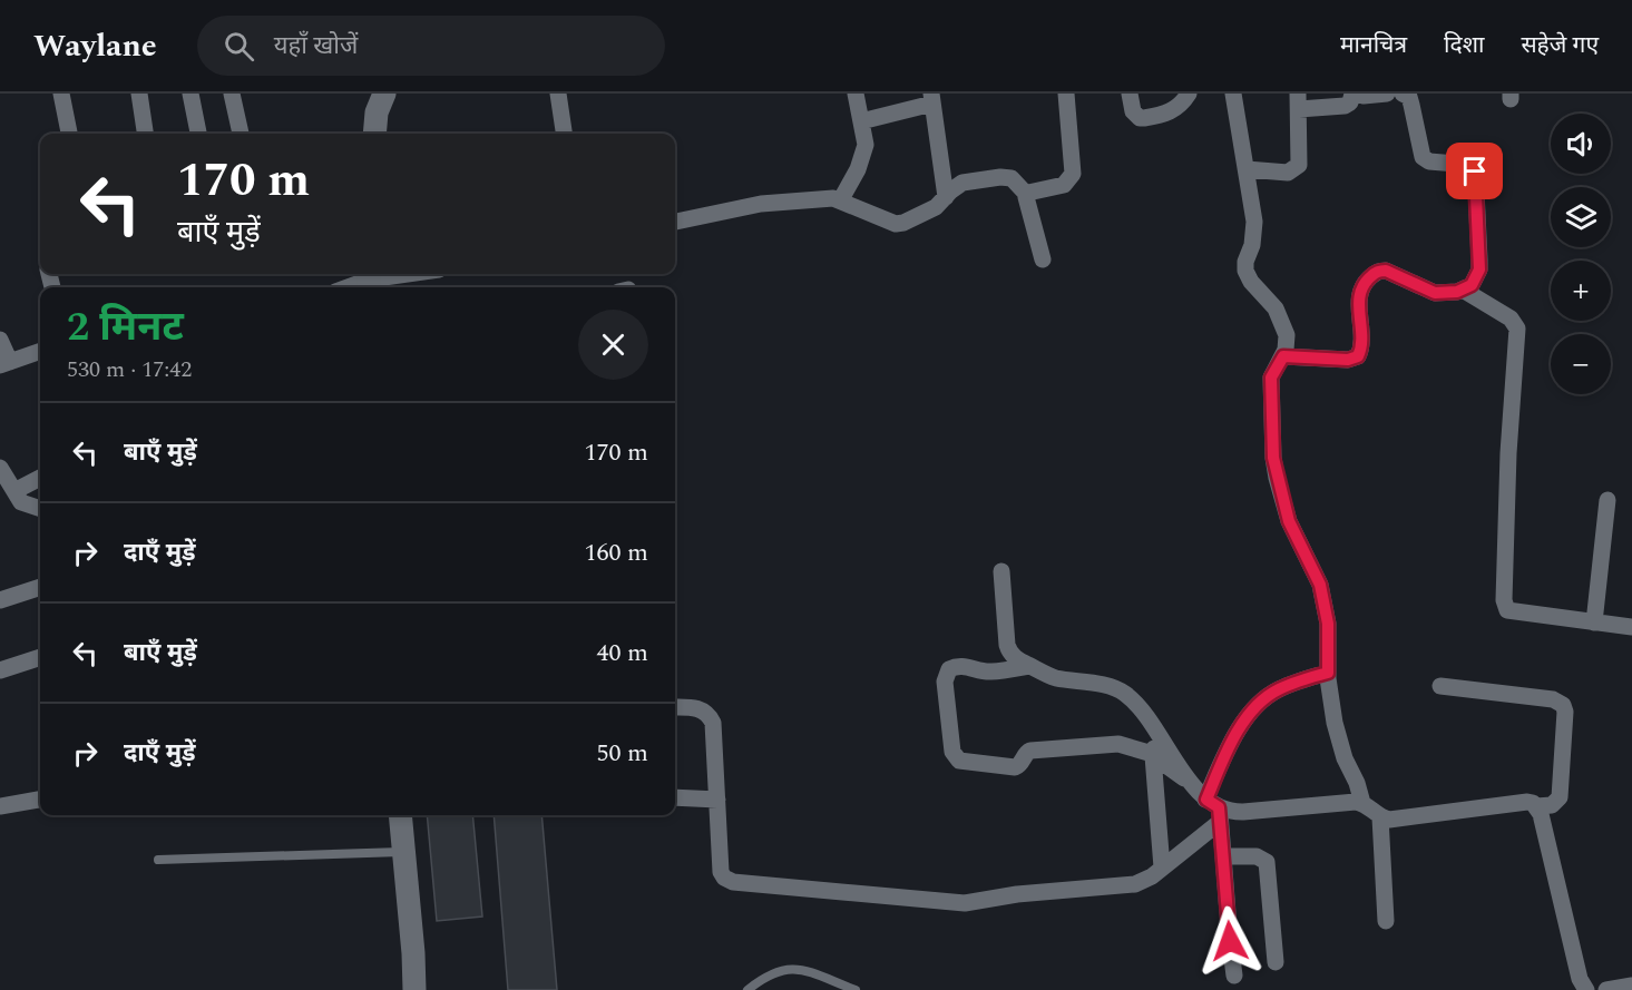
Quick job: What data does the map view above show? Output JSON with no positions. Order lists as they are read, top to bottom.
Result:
{
  "page": {
    "header": "Waylane",
    "search": "यहाँ खोजें",
    "nav": ["मानचित्र", "दिशा", "सहेजे गए"],
    "map_buttons": ["+", "−"],
    "turn": ["170 m", "बाएँ मुड़ें"],
    "heading": ["2 मिनट", "530 m · 17:42"],
    "list": [
      {
        "name": "बाएँ मुड़ें",
        "value": "170 m"
      },
      {
        "name": "दाएँ मुड़ें",
        "value": "160 m"
      },
      {
        "name": "बाएँ मुड़ें",
        "value": "40 m"
      },
      {
        "name": "दाएँ मुड़ें",
        "value": "50 m"
      }
    ]
  }
}
